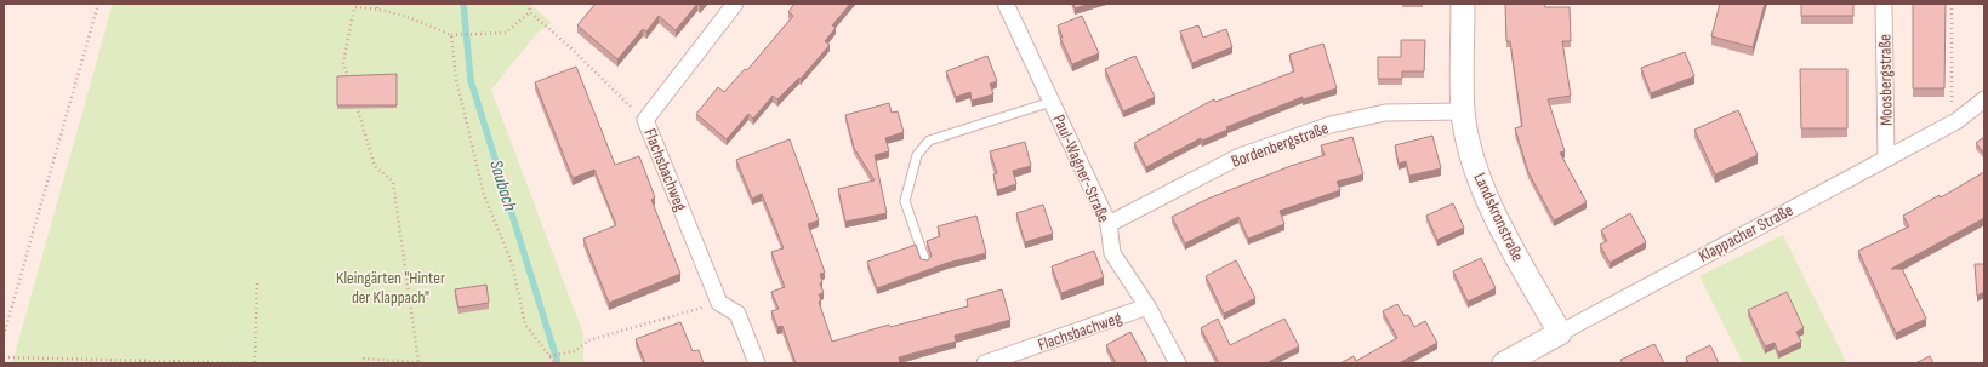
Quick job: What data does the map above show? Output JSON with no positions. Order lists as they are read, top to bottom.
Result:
{
  "streets": {
    "main road": ["Landskronstraße", "Klappacher Straße"],
    "street": [
      "Moosbergstraße",
      "Bordenbergstraße",
      "Paul-Wagner-Straße",
      "Flachsbachweg"
    ]
  },
  "crossings": [
    ["Moosbergstraße", "Klappacher Straße"],
    ["Bordenbergstraße", "Paul-Wagner-Straße"],
    ["Bordenbergstraße", "Landskronstraße"],
    ["Paul-Wagner-Straße", "Flachsbachweg"],
    ["Landskronstraße", "Klappacher Straße"]
  ],
  "water": ["Saubach"],
  "parks": ["Kleingärten \"Hinter der Klappach\""]
}
